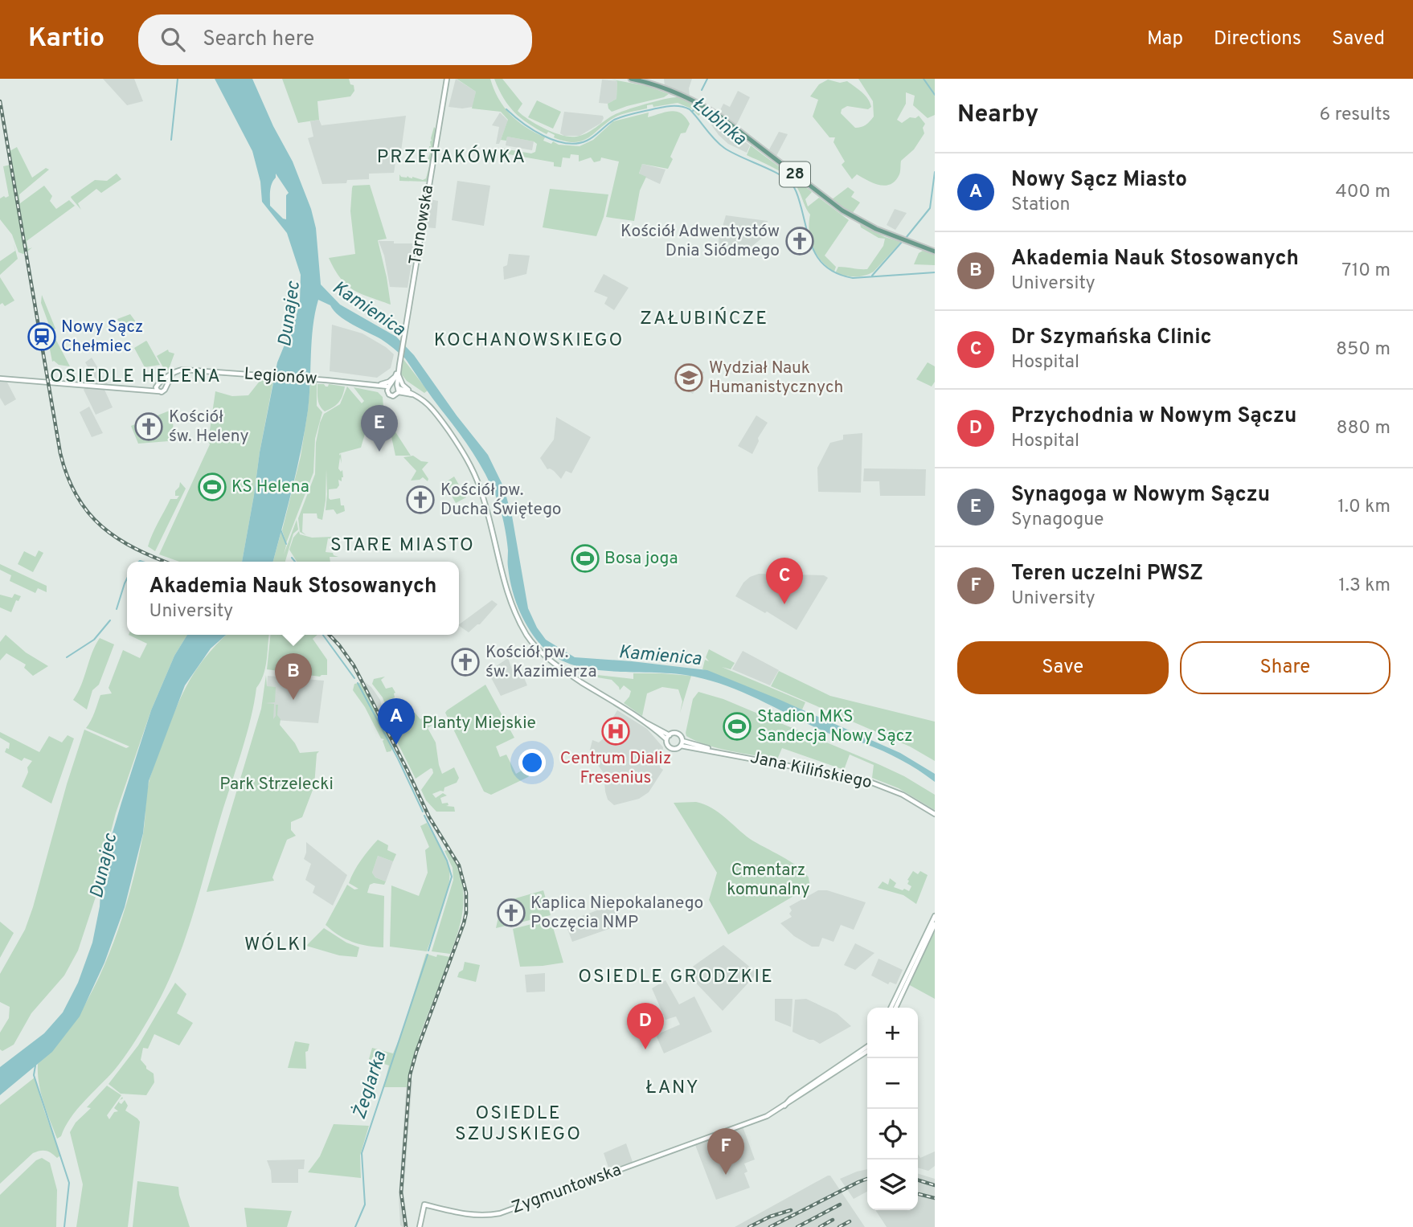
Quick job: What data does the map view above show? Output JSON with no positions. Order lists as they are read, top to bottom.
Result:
{
  "streets": {
    "main road": [
      "28",
      "Tarnowska",
      "Legionów",
      "Jana Kilińskiego",
      "Zygmuntowska"
    ]
  },
  "districts": [
    "PRZETAKÓWKA",
    "ZAŁUBIŃCZE",
    "KOCHANOWSKIEGO",
    "OSIEDLE HELENA",
    "STARE MIASTO",
    "WÓLKI",
    "OSIEDLE GRODZKIE",
    "ŁANY",
    "OSIEDLE SZUJSKIEGO"
  ],
  "water": [
    "Łubinka",
    "Kamienica",
    "Dunajec",
    "Żeglarka"
  ],
  "parks": ["Planty Miejskie", "Park Strzelecki", "Cmentarz komunalny"],
  "places": {
    "church": [
      "Kościół Adwentystów Dnia Siódmego",
      "Kościół św. Heleny",
      "Kościół pw. Ducha Świętego",
      "Kościół pw. św. Kazimierza",
      "Kaplica Niepokalanego Poczęcia NMP"
    ],
    "station": ["Nowy Sącz Chełmiec"],
    "school or university": ["Wydział Nauk Humanistycznych"],
    "sports": ["KS Helena", "Bosa joga", "Stadion MKS Sandecja Nowy Sącz"],
    "hospital": ["Centrum Dializ Fresenius"]
  },
  "page": {
    "header": "Kartio",
    "search": "Search here",
    "nav": ["Map", "Directions", "Saved"],
    "heading": ["Nearby", "6 results"],
    "list": [
      {
        "mark": "A",
        "name": "Nowy Sącz Miasto",
        "note": "Station",
        "value": "400 m"
      },
      {
        "mark": "B",
        "name": "Akademia Nauk Stosowanych",
        "note": "University",
        "value": "710 m"
      },
      {
        "mark": "C",
        "name": "Dr Szymańska Clinic",
        "note": "Hospital",
        "value": "850 m"
      },
      {
        "mark": "D",
        "name": "Przychodnia w Nowym Sączu",
        "note": "Hospital",
        "value": "880 m"
      },
      {
        "mark": "E",
        "name": "Synagoga w Nowym Sączu",
        "note": "Synagogue",
        "value": "1.0 km"
      },
      {
        "mark": "F",
        "name": "Teren uczelni PWSZ",
        "note": "University",
        "value": "1.3 km"
      }
    ],
    "pins": [
      "E",
      "C",
      "B",
      "A",
      "D",
      "F"
    ],
    "popup": ["Akademia Nauk Stosowanych", "University"],
    "buttons": ["Save", "Share"],
    "map_buttons": ["+", "−"]
  }
}
